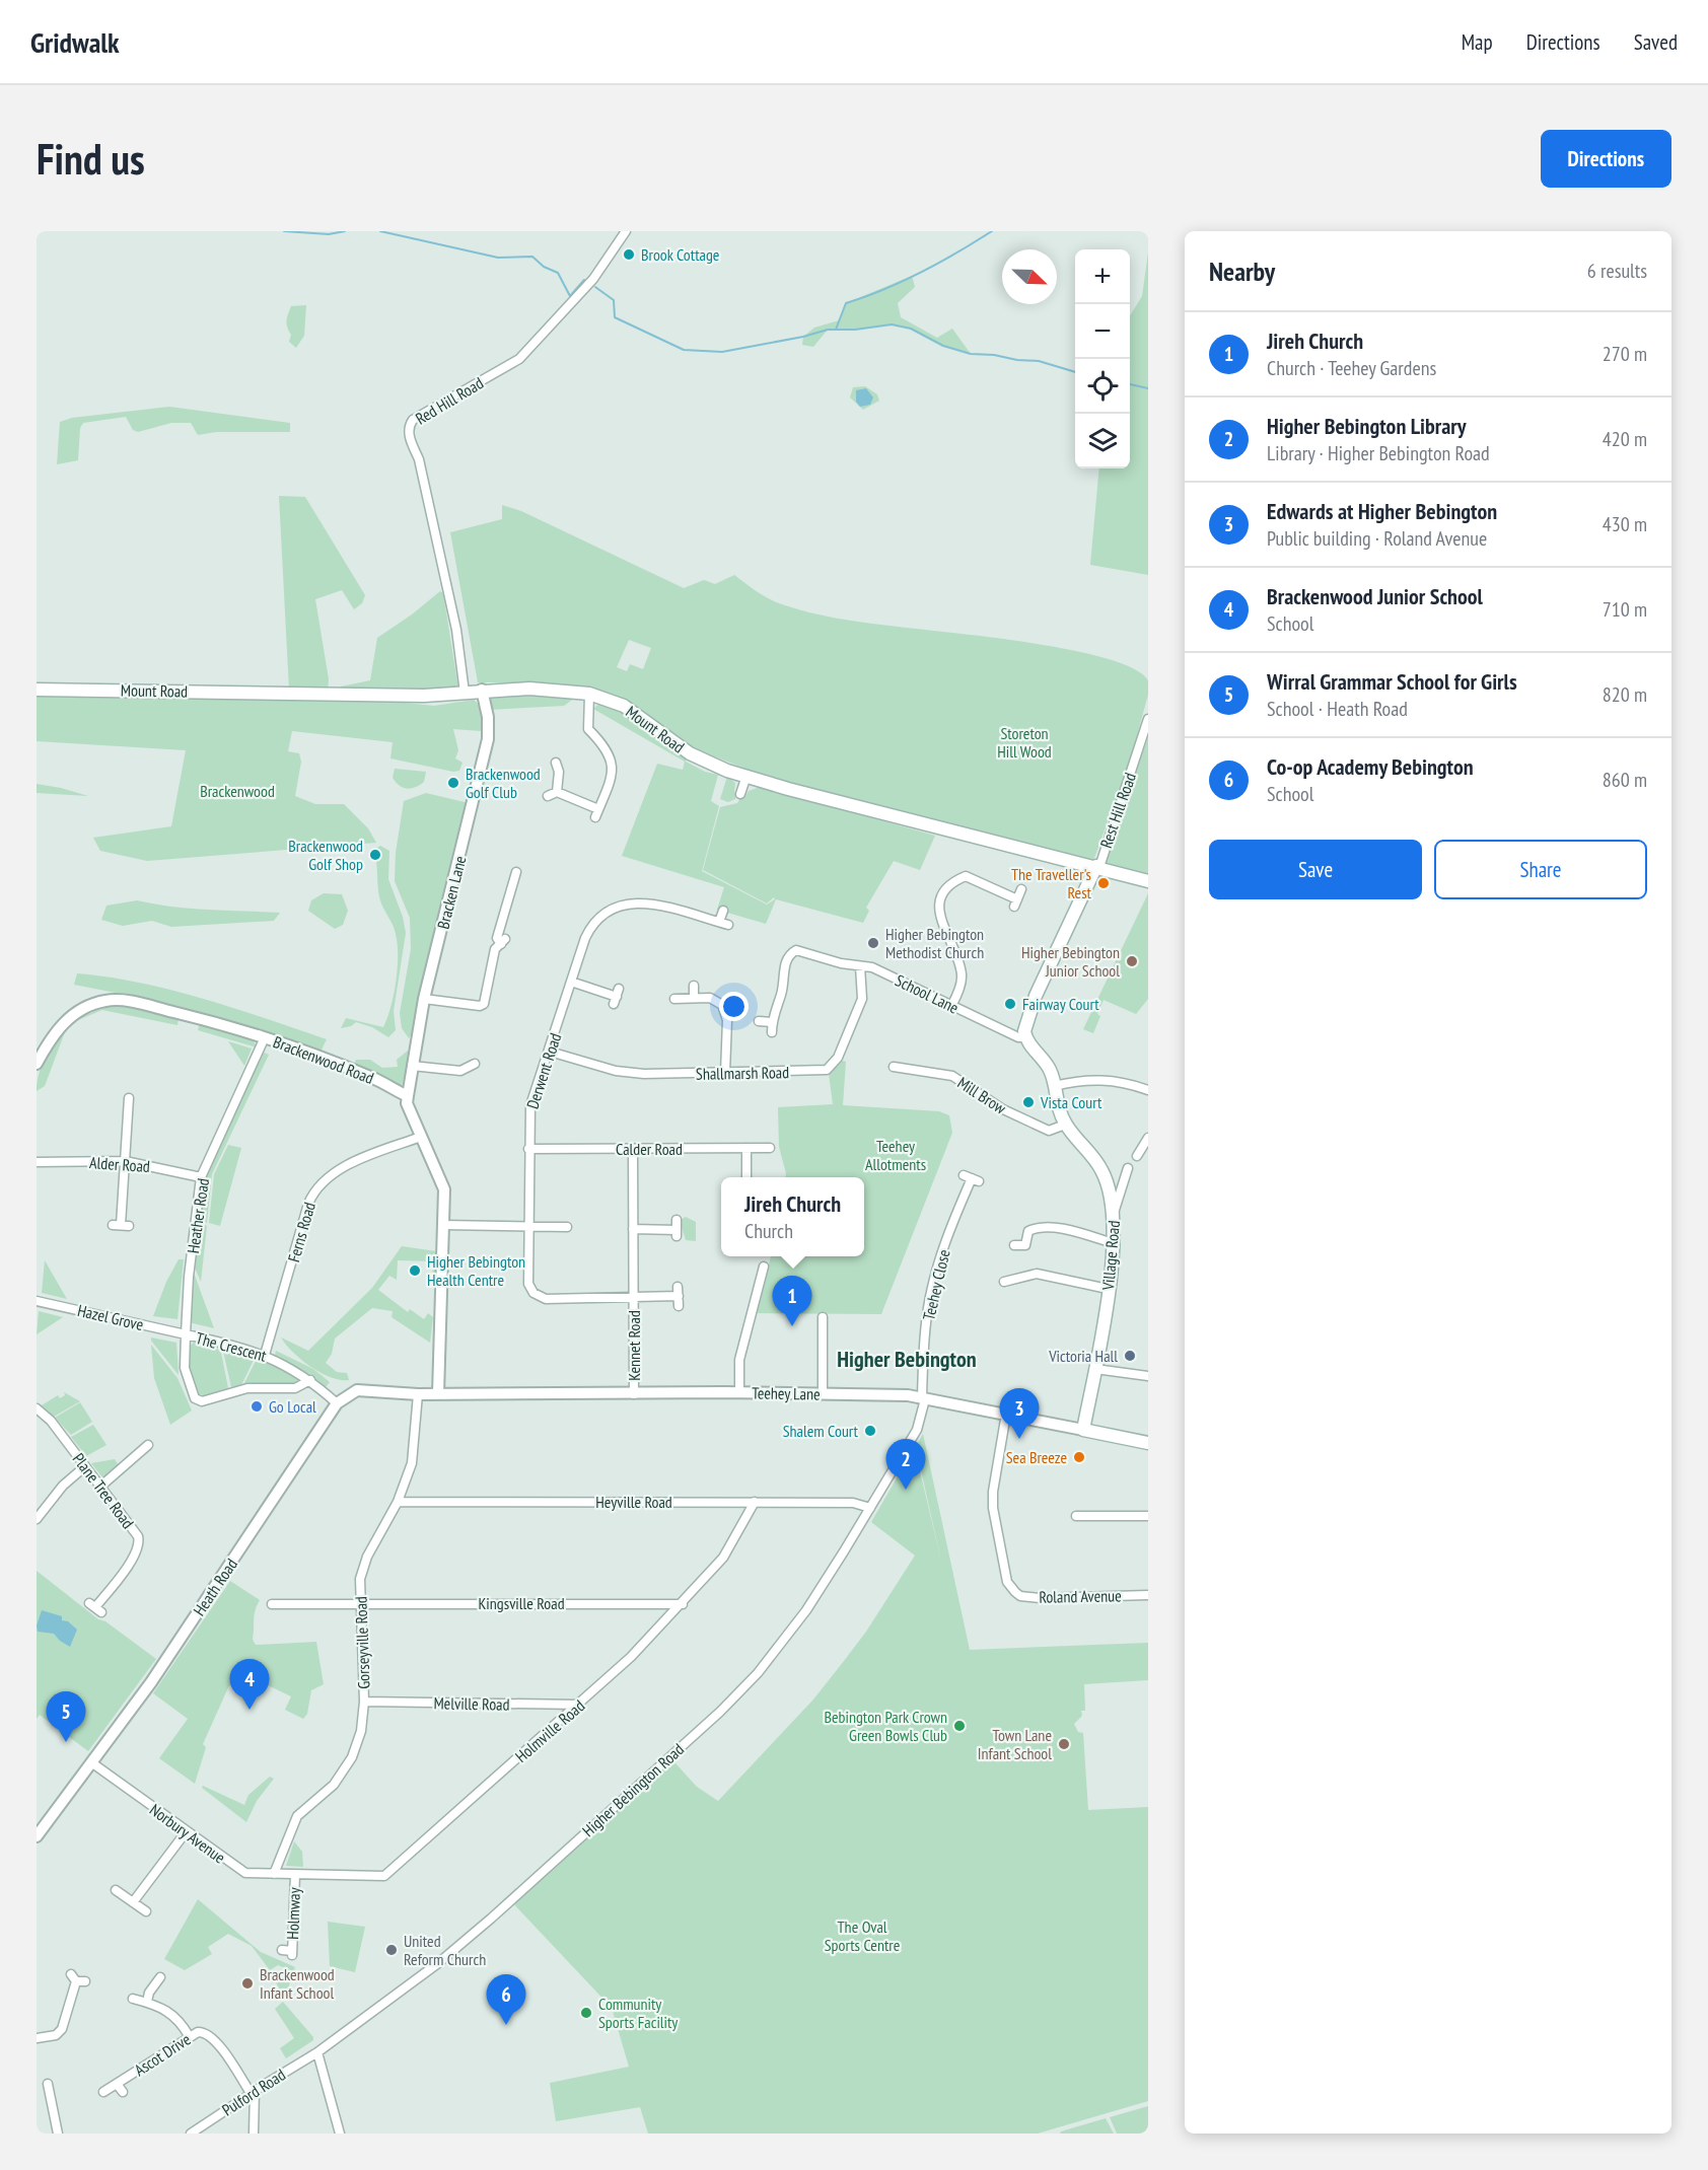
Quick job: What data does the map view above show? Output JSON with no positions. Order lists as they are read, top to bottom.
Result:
{
  "streets": {
    "main road": ["Mount Road", "Village Road", "Teehey Lane"],
    "street": [
      "Red Hill Road",
      "Rest Hill Road",
      "Bracken Lane",
      "School Lane",
      "Brackenwood Road",
      "Derwent Road",
      "Shallmarsh Road",
      "Mill Brow",
      "Calder Road",
      "Alder Road",
      "Heather Road",
      "Ferns Road",
      "Teehey Close",
      "Hazel Grove",
      "Kennet Road",
      "The Crescent",
      "Plane Tree Road",
      "Heyville Road",
      "Heath Road",
      "Roland Avenue",
      "Kingsville Road",
      "Gorseyville Road",
      "Melville Road",
      "Holmville Road",
      "Higher Bebington Road",
      "Norbury Avenue",
      "Holmway",
      "Ascot Drive",
      "Pulford Road"
    ]
  },
  "crossings": [
    ["Red Hill Road", "Mount Road"],
    ["Mount Road", "Rest Hill Road"],
    ["Mount Road", "Bracken Lane"],
    ["Bracken Lane", "Brackenwood Road"],
    ["School Lane", "Shallmarsh Road"],
    ["School Lane", "Village Road"],
    ["Brackenwood Road", "Heather Road"],
    ["Derwent Road", "Shallmarsh Road"],
    ["Derwent Road", "Calder Road"],
    ["Derwent Road", "Kennet Road"],
    ["Mill Brow", "Village Road"],
    ["Calder Road", "Kennet Road"],
    ["Alder Road", "Heather Road"],
    ["Heather Road", "Hazel Grove"],
    ["Heather Road", "The Crescent"],
    ["Ferns Road", "The Crescent"],
    ["Village Road", "Teehey Lane"],
    ["Teehey Close", "Teehey Lane"],
    ["Teehey Close", "Higher Bebington Road"],
    ["Hazel Grove", "The Crescent"],
    ["Kennet Road", "Teehey Lane"],
    ["The Crescent", "Heath Road"],
    ["Teehey Lane", "Roland Avenue"],
    ["Teehey Lane", "Gorseyville Road"],
    ["Teehey Lane", "Higher Bebington Road"],
    ["Heyville Road", "Gorseyville Road"],
    ["Heyville Road", "Holmville Road"],
    ["Heyville Road", "Higher Bebington Road"],
    ["Heath Road", "Norbury Avenue"],
    ["Kingsville Road", "Gorseyville Road"],
    ["Kingsville Road", "Holmville Road"],
    ["Gorseyville Road", "Melville Road"],
    ["Gorseyville Road", "Norbury Avenue"],
    ["Melville Road", "Holmville Road"],
    ["Holmville Road", "Norbury Avenue"],
    ["Holmville Road", "Holmway"],
    ["Higher Bebington Road", "Pulford Road"],
    ["Norbury Avenue", "Holmway"],
    ["Ascot Drive", "Pulford Road"]
  ],
  "districts": ["Higher Bebington"],
  "parks": [
    "Storeton Hill Wood",
    "Brackenwood",
    "Teehey Allotments",
    "The Oval Sports Centre"
  ],
  "places": [
    "Brook Cottage",
    "Brackenwood Golf Club",
    "Brackenwood Golf Shop",
    "The Traveller's Rest",
    "Higher Bebington Methodist Church",
    "Higher Bebington Junior School",
    "Fairway Court",
    "Vista Court",
    "Higher Bebington Health Centre",
    "Victoria Hall",
    "Go Local",
    "Shalem Court",
    "Sea Breeze",
    "Bebington Park Crown Green Bowls Club",
    "Town Lane Infant School",
    "United Reform Church",
    "Brackenwood Infant School",
    "Community Sports Facility"
  ],
  "north": "bottom right",
  "page": {
    "header": "Gridwalk",
    "nav": ["Map", "Directions", "Saved"],
    "buttons": [
      "Directions",
      ["Save", "Share"]
    ],
    "title": "Find us",
    "heading": ["Nearby", "6 results"],
    "map_buttons": ["+", "−"],
    "list": [
      {
        "mark": "1",
        "name": "Jireh Church",
        "note": "Church · Teehey Gardens",
        "value": "270 m"
      },
      {
        "mark": "2",
        "name": "Higher Bebington Library",
        "note": "Library · Higher Bebington Road",
        "value": "420 m"
      },
      {
        "mark": "3",
        "name": "Edwards at Higher Bebington",
        "note": "Public building · Roland Avenue",
        "value": "430 m"
      },
      {
        "mark": "4",
        "name": "Brackenwood Junior School",
        "note": "School",
        "value": "710 m"
      },
      {
        "mark": "5",
        "name": "Wirral Grammar School for Girls",
        "note": "School · Heath Road",
        "value": "820 m"
      },
      {
        "mark": "6",
        "name": "Co-op Academy Bebington",
        "note": "School",
        "value": "860 m"
      }
    ],
    "popup": ["Jireh Church", "Church"],
    "pins": [
      "1",
      "3",
      "2",
      "4",
      "5",
      "6"
    ]
  }
}
